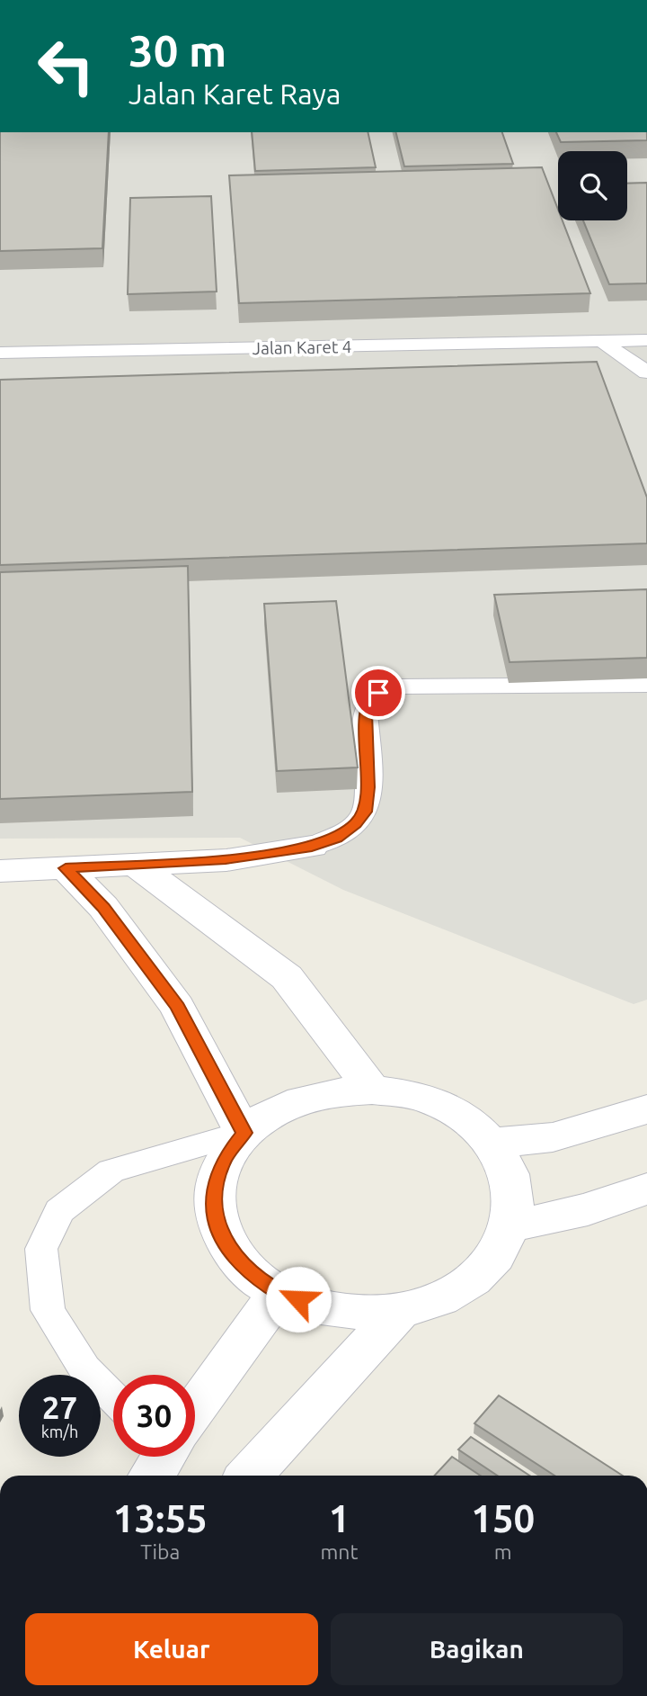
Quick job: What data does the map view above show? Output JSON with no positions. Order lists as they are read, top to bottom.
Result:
{
  "streets": {
    "lane": ["Jalan Karet 4"]
  },
  "page": {
    "turn": ["30 m", "Jalan Karet Raya"],
    "speed": "27 km/h",
    "limit": "30",
    "eta": [
      "13:55",
      "Tiba",
      "1",
      "mnt",
      "150",
      "m"
    ],
    "buttons": ["Keluar", "Bagikan"]
  }
}
